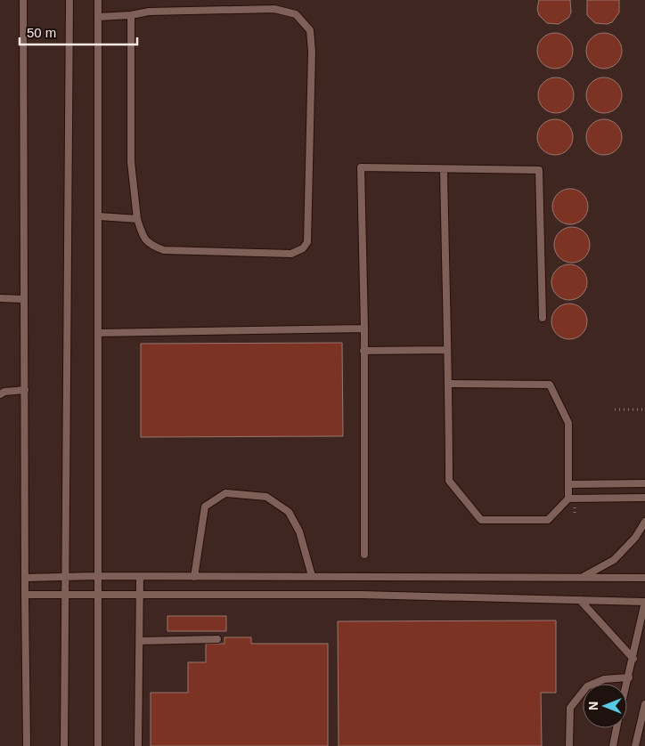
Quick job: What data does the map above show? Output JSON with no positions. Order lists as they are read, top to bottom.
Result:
{
  "scale_bar": "50 m",
  "north": "left"
}
